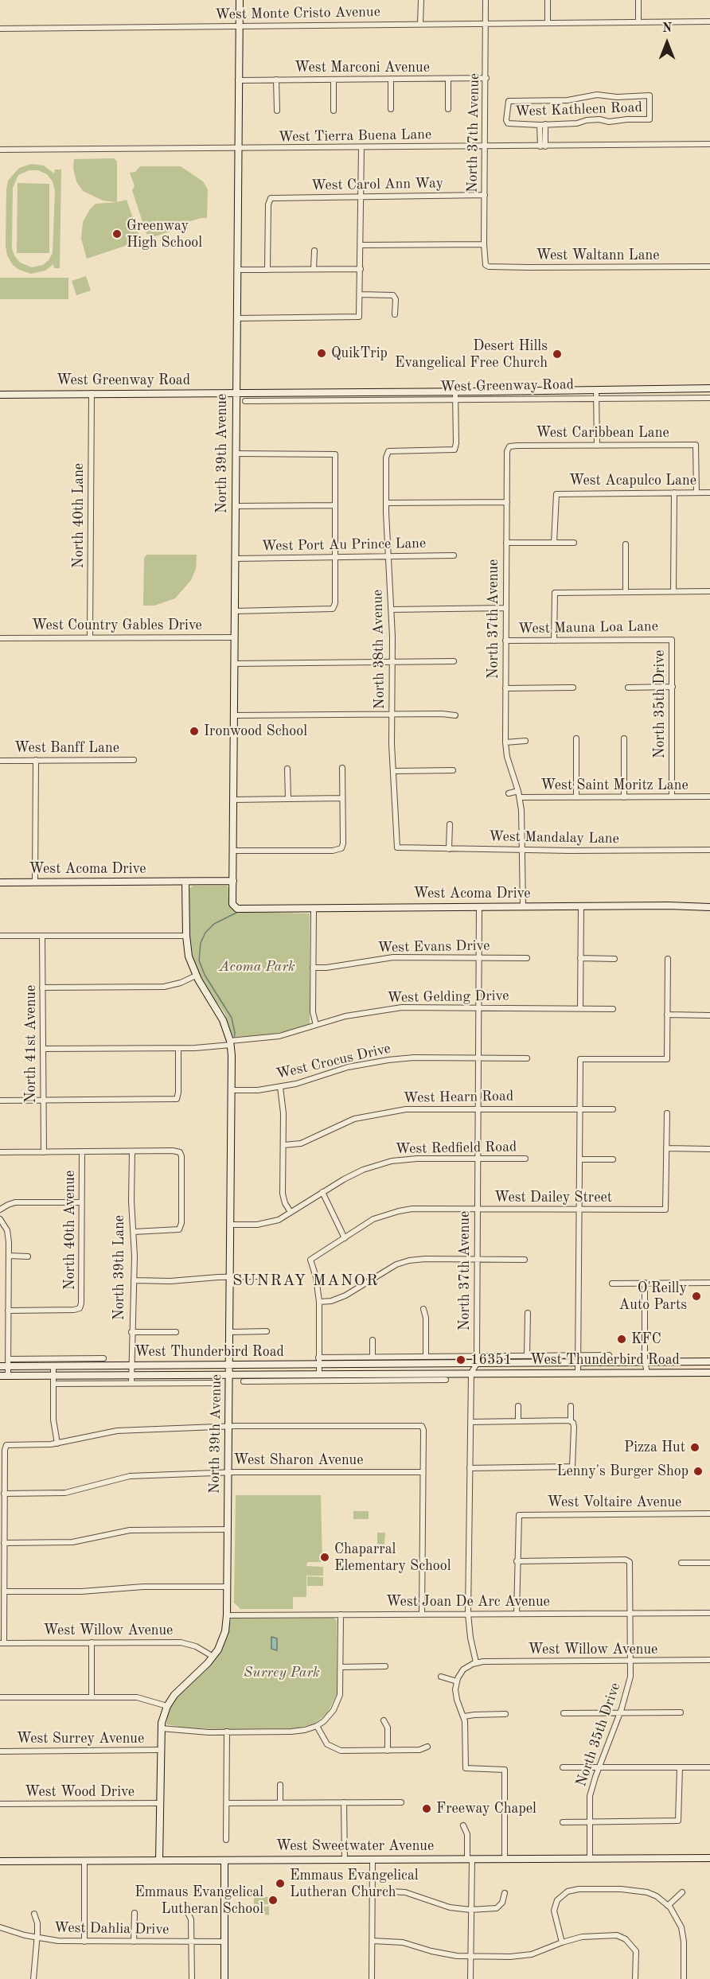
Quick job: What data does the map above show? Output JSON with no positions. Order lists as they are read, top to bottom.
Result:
{
  "streets": {
    "street": [
      "West Monte Cristo Avenue",
      "West Marconi Avenue",
      "West Kathleen Road",
      "North 37th Avenue",
      "West Tierra Buena Lane",
      "West Carol Ann Way",
      "West Waltann Lane",
      "West Greenway Road",
      "West Caribbean Lane",
      "North 39th Avenue",
      "West Acapulco Lane",
      "North 40th Lane",
      "West Port Au Prince Lane",
      "West Country Gables Drive",
      "West Mauna Loa Lane",
      "North 38th Avenue",
      "North 35th Drive",
      "West Banff Lane",
      "West Saint Moritz Lane",
      "West Mandalay Lane",
      "West Acoma Drive",
      "West Evans Drive",
      "West Gelding Drive",
      "North 41st Avenue",
      "West Crocus Drive",
      "West Hearn Road",
      "West Redfield Road",
      "West Dailey Street",
      "North 40th Avenue",
      "North 39th Lane",
      "West Thunderbird Road",
      "West Sharon Avenue",
      "West Voltaire Avenue",
      "West Joan De Arc Avenue",
      "West Willow Avenue",
      "West Surrey Avenue",
      "West Wood Drive",
      "West Sweetwater Avenue",
      "West Dahlia Drive"
    ]
  },
  "crossings": [
    ["West Monte Cristo Avenue", "North 37th Avenue"],
    ["West Monte Cristo Avenue", "North 39th Avenue"],
    ["West Marconi Avenue", "North 37th Avenue"],
    ["West Marconi Avenue", "North 39th Avenue"],
    ["North 37th Avenue", "West Tierra Buena Lane"],
    ["North 37th Avenue", "West Carol Ann Way"],
    ["North 37th Avenue", "West Waltann Lane"],
    ["North 37th Avenue", "West Caribbean Lane"],
    ["North 37th Avenue", "West Mauna Loa Lane"],
    ["North 37th Avenue", "West Saint Moritz Lane"],
    ["North 37th Avenue", "West Mandalay Lane"],
    ["North 37th Avenue", "West Acoma Drive"],
    ["North 37th Avenue", "West Evans Drive"],
    ["North 37th Avenue", "West Gelding Drive"],
    ["North 37th Avenue", "West Crocus Drive"],
    ["North 37th Avenue", "West Hearn Road"],
    ["North 37th Avenue", "West Redfield Road"],
    ["North 37th Avenue", "West Dailey Street"],
    ["North 37th Avenue", "West Thunderbird Road"],
    ["West Tierra Buena Lane", "North 39th Avenue"],
    ["West Greenway Road", "North 39th Avenue"],
    ["West Greenway Road", "North 40th Lane"],
    ["West Greenway Road", "North 38th Avenue"],
    ["West Caribbean Lane", "West Acapulco Lane"],
    ["North 39th Avenue", "West Port Au Prince Lane"],
    ["North 39th Avenue", "West Country Gables Drive"],
    ["North 39th Avenue", "West Acoma Drive"],
    ["North 39th Avenue", "West Gelding Drive"],
    ["North 39th Avenue", "West Crocus Drive"],
    ["North 39th Avenue", "West Redfield Road"],
    ["North 39th Avenue", "West Thunderbird Road"],
    ["North 39th Avenue", "West Sharon Avenue"],
    ["North 39th Avenue", "West Joan De Arc Avenue"],
    ["North 39th Avenue", "West Willow Avenue"],
    ["North 39th Avenue", "West Surrey Avenue"],
    ["North 39th Avenue", "West Wood Drive"],
    ["North 39th Avenue", "West Sweetwater Avenue"],
    ["North 40th Lane", "West Country Gables Drive"],
    ["West Port Au Prince Lane", "North 38th Avenue"],
    ["West Mauna Loa Lane", "North 35th Drive"],
    ["North 38th Avenue", "West Mandalay Lane"],
    ["North 35th Drive", "West Saint Moritz Lane"],
    ["North 35th Drive", "West Voltaire Avenue"],
    ["North 35th Drive", "West Joan De Arc Avenue"],
    ["North 35th Drive", "West Willow Avenue"],
    ["North 35th Drive", "West Sweetwater Avenue"],
    ["West Gelding Drive", "North 41st Avenue"],
    ["North 39th Lane", "West Thunderbird Road"]
  ],
  "districts": ["SUNRAY MANOR"],
  "parks": ["Acoma Park", "Surrey Park"],
  "places": [
    "Greenway High School",
    "QuikTrip",
    "Desert Hills Evangelical Free Church",
    "Ironwood School",
    "O'Reilly Auto Parts",
    "KFC",
    "16351",
    "Pizza Hut",
    "Lenny's Burger Shop",
    "Chaparral Elementary School",
    "Freeway Chapel",
    "Emmaus Evangelical Lutheran Church",
    "Emmaus Evangelical Lutheran School"
  ],
  "north": "top"
}
